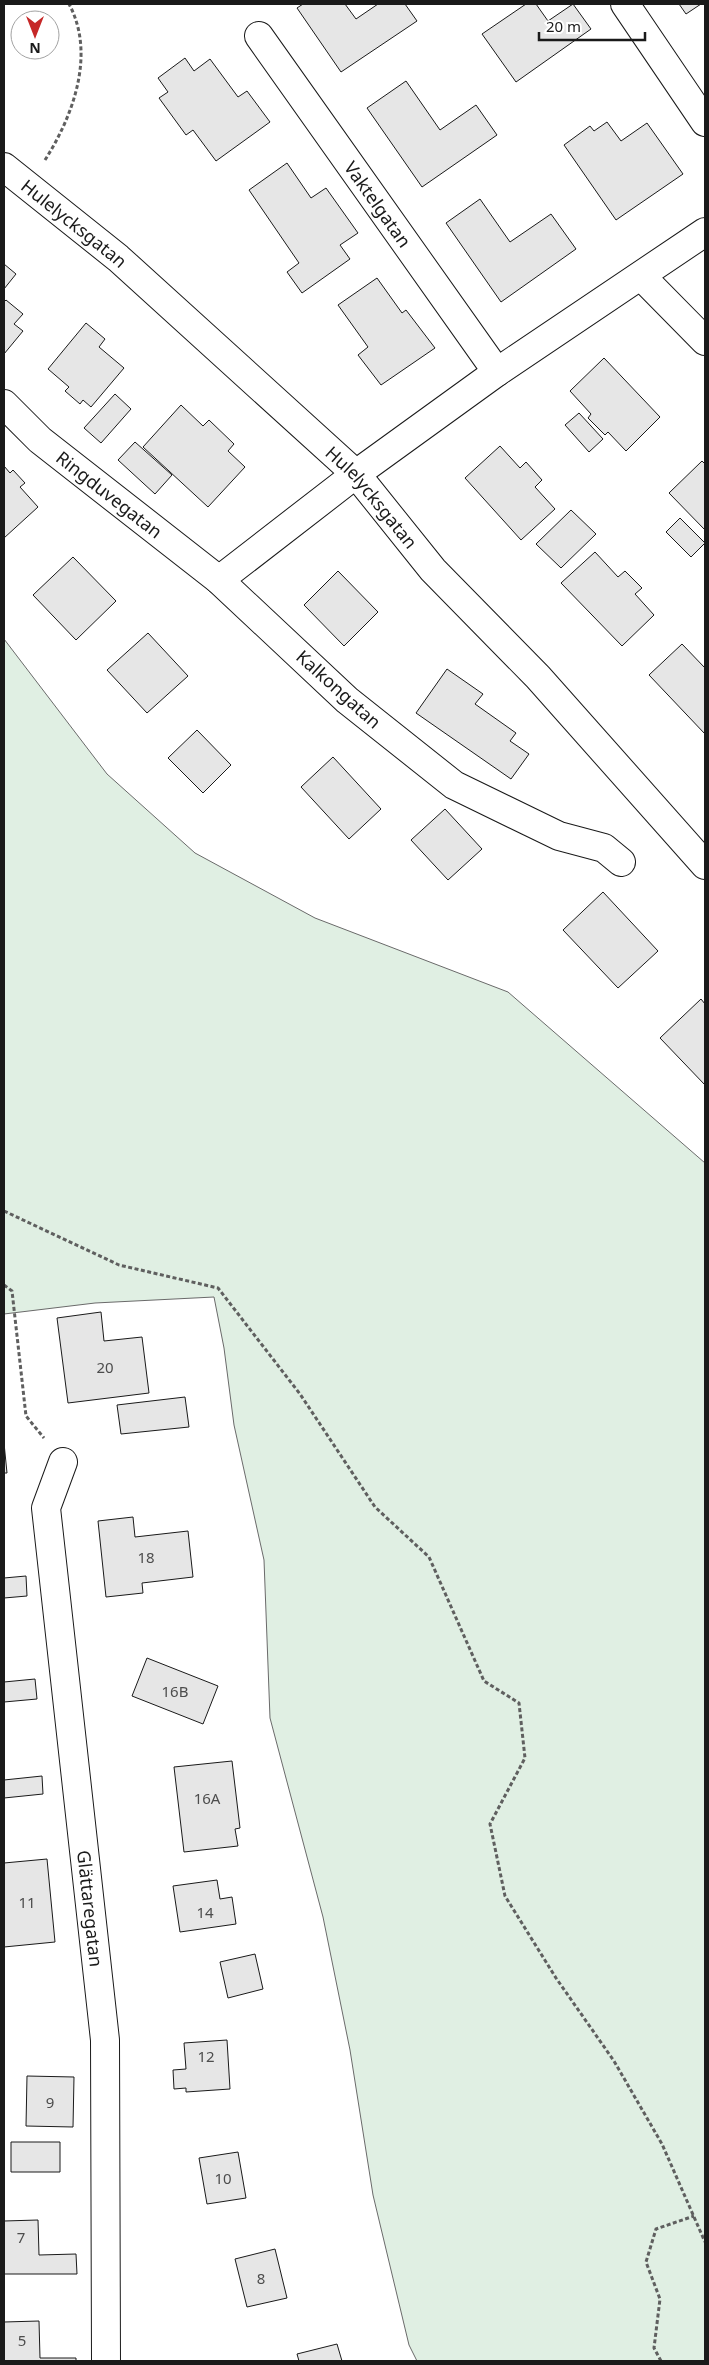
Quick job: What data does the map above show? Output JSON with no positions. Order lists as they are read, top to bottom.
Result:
{
  "streets": {
    "street": [
      "Vaktelgatan",
      "Hulelycksgatan",
      "Ringduvegatan",
      "Kalkongatan",
      "Glättaregatan"
    ]
  },
  "crossings": [
    ["Ringduvegatan", "Kalkongatan"]
  ],
  "house_numbers": [
    "20",
    "18",
    "16B",
    "16A",
    "11",
    "14",
    "12",
    "9",
    "10",
    "7",
    "8",
    "5"
  ],
  "scale_bar": "20 m",
  "north": "bottom"
}
